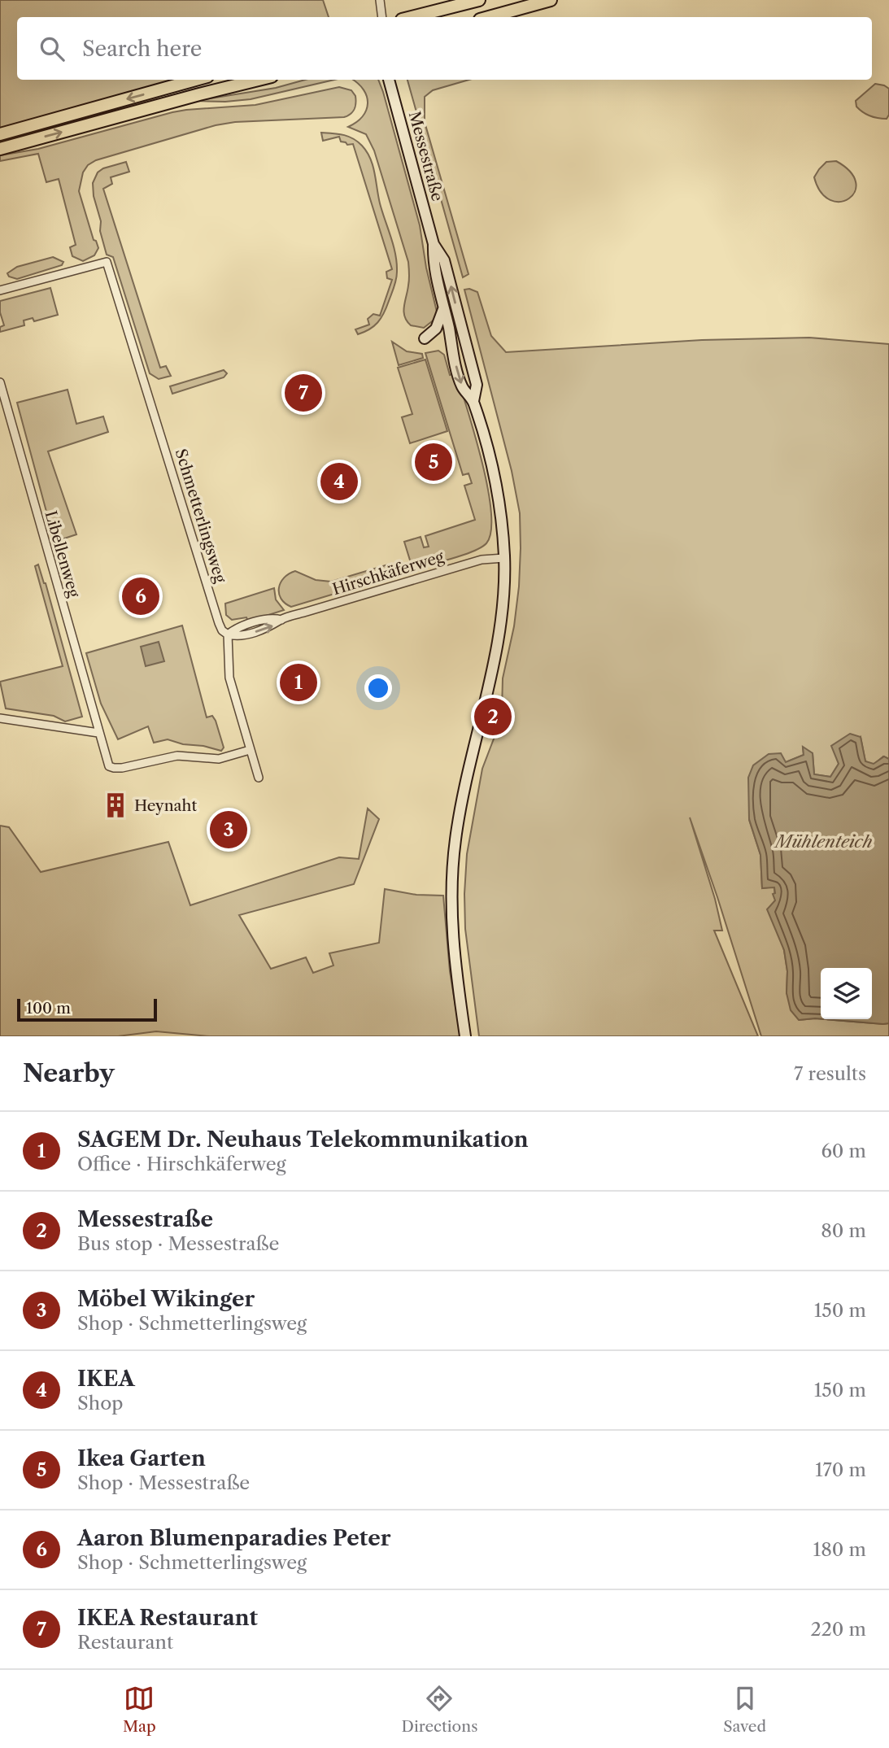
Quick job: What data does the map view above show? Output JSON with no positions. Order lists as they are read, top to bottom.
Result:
{
  "streets": {
    "main road": ["Messestraße"],
    "street": ["Schmetterlingsweg", "Libellenweg", "Hirschkäferweg"]
  },
  "crossings": [
    ["Messestraße", "Hirschkäferweg"],
    ["Schmetterlingsweg", "Libellenweg"],
    ["Schmetterlingsweg", "Hirschkäferweg"]
  ],
  "water": ["Mühlenteich"],
  "places": {
    "building": ["Heynaht"]
  },
  "scale_bar": "100 m",
  "page": {
    "search": "Search here",
    "pins": [
      "7",
      "5",
      "4",
      "6",
      "1",
      "2",
      "3"
    ],
    "scale": "100 m",
    "heading": ["Nearby", "7 results"],
    "list": [
      {
        "mark": "1",
        "name": "SAGEM Dr. Neuhaus Telekommunikation",
        "note": "Office · Hirschkäferweg",
        "value": "60 m"
      },
      {
        "mark": "2",
        "name": "Messestraße",
        "note": "Bus stop · Messestraße",
        "value": "80 m"
      },
      {
        "mark": "3",
        "name": "Möbel Wikinger",
        "note": "Shop · Schmetterlingsweg",
        "value": "150 m"
      },
      {
        "mark": "4",
        "name": "IKEA",
        "note": "Shop",
        "value": "150 m"
      },
      {
        "mark": "5",
        "name": "Ikea Garten",
        "note": "Shop · Messestraße",
        "value": "170 m"
      },
      {
        "mark": "6",
        "name": "Aaron Blumenparadies Peter",
        "note": "Shop · Schmetterlingsweg",
        "value": "180 m"
      },
      {
        "mark": "7",
        "name": "IKEA Restaurant",
        "note": "Restaurant",
        "value": "220 m"
      }
    ],
    "nav": ["Map", "Directions", "Saved"]
  }
}
